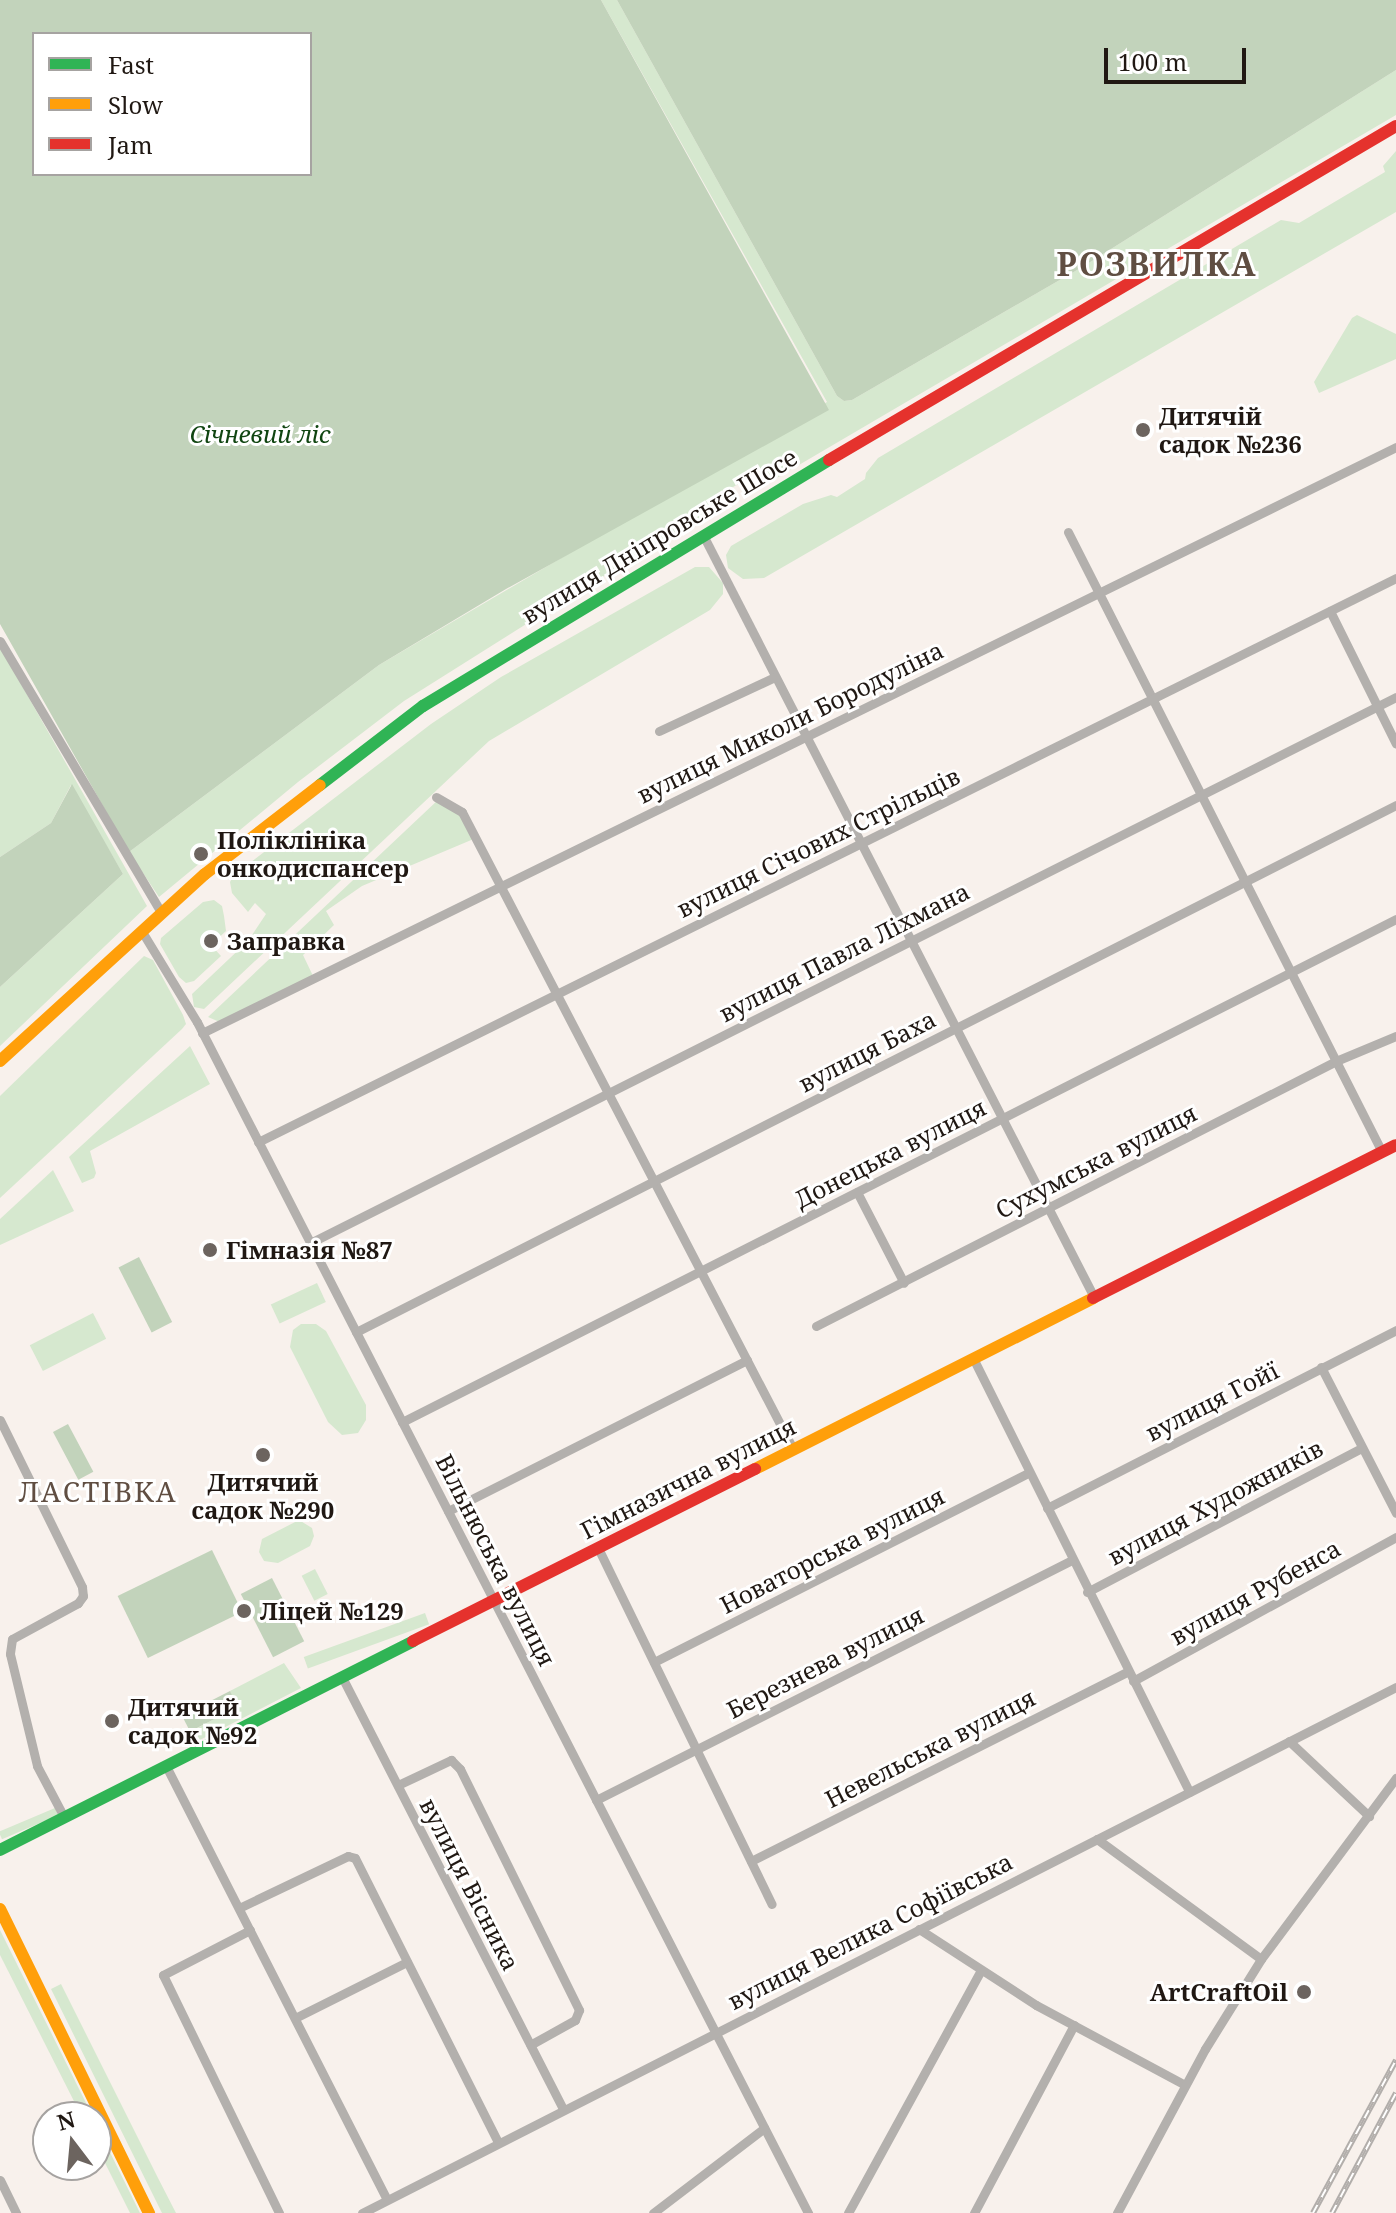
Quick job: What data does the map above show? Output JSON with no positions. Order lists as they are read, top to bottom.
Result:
{
  "streets": {
    "street": [
      "вулиця Дніпровське Шосе",
      "вулиця Миколи Бородуліна",
      "вулиця Січових Стрільців",
      "вулиця Павла Ліхмана",
      "вулиця Баха",
      "Донецька вулиця",
      "Сухумська вулиця",
      "вулиця Гойї",
      "Гімназична вулиця",
      "вулиця Художників",
      "Новаторська вулиця",
      "Вільнюська вулиця",
      "вулиця Рубенса",
      "Березнева вулиця",
      "Невельська вулиця",
      "вулиця Вісника",
      "вулиця Велика Софіївська"
    ]
  },
  "crossings": [
    ["вулиця Дніпровське Шосе", "Вільнюська вулиця"],
    ["вулиця Миколи Бородуліна", "Вільнюська вулиця"],
    ["вулиця Січових Стрільців", "Вільнюська вулиця"],
    ["вулиця Павла Ліхмана", "Вільнюська вулиця"],
    ["вулиця Баха", "Вільнюська вулиця"],
    ["Донецька вулиця", "Вільнюська вулиця"],
    ["Гімназична вулиця", "Вільнюська вулиця"],
    ["Гімназична вулиця", "вулиця Вісника"],
    ["Вільнюська вулиця", "Березнева вулиця"],
    ["Вільнюська вулиця", "вулиця Велика Софіївська"],
    ["вулиця Вісника", "вулиця Велика Софіївська"]
  ],
  "districts": ["РОЗВИЛКА", "ЛАСТІВКА"],
  "parks": ["Січневий ліс"],
  "places": [
    "Дитячій садок №236",
    "Поліклініка онкодиспансер",
    "Заправка",
    "Гімназія №87",
    "Дитячий садок №290",
    "Ліцей №129",
    "Дитячий садок №92",
    "ArtCraftOil"
  ],
  "legend": ["Fast", "Slow", "Jam"],
  "scale_bar": "100 m",
  "north": "top"
}
